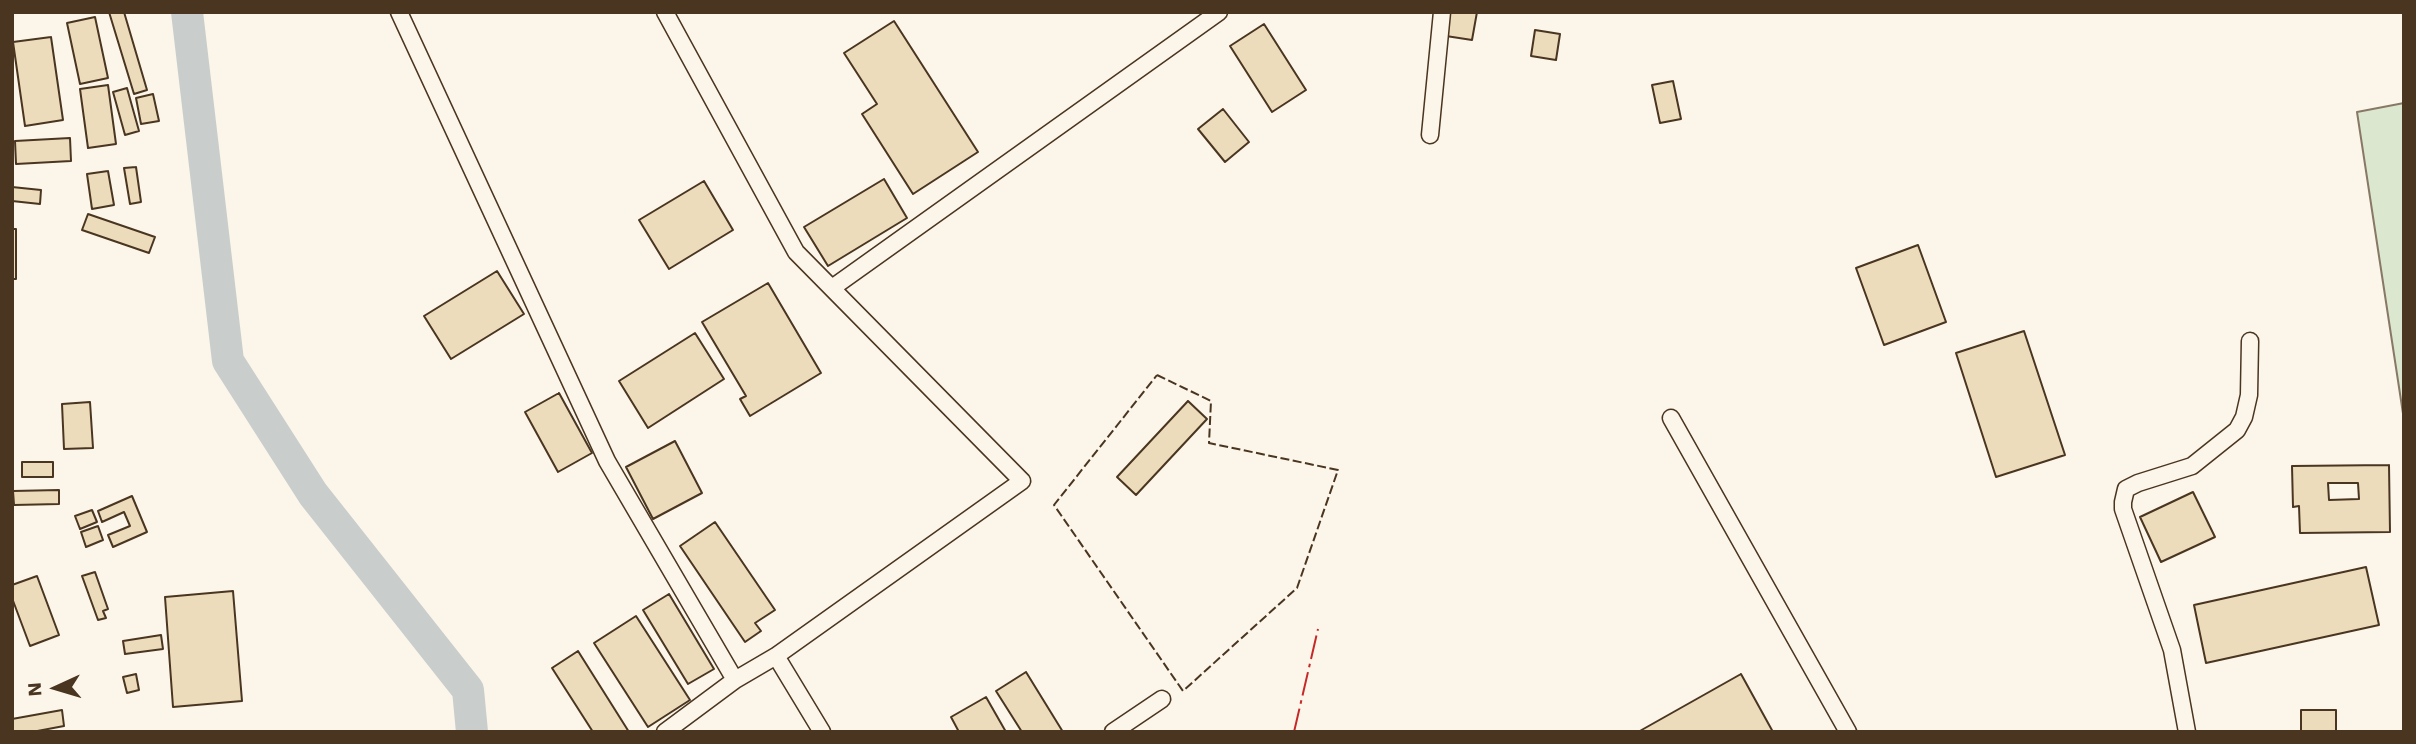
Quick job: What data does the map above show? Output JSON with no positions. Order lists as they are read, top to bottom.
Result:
{
  "north": "left"
}
